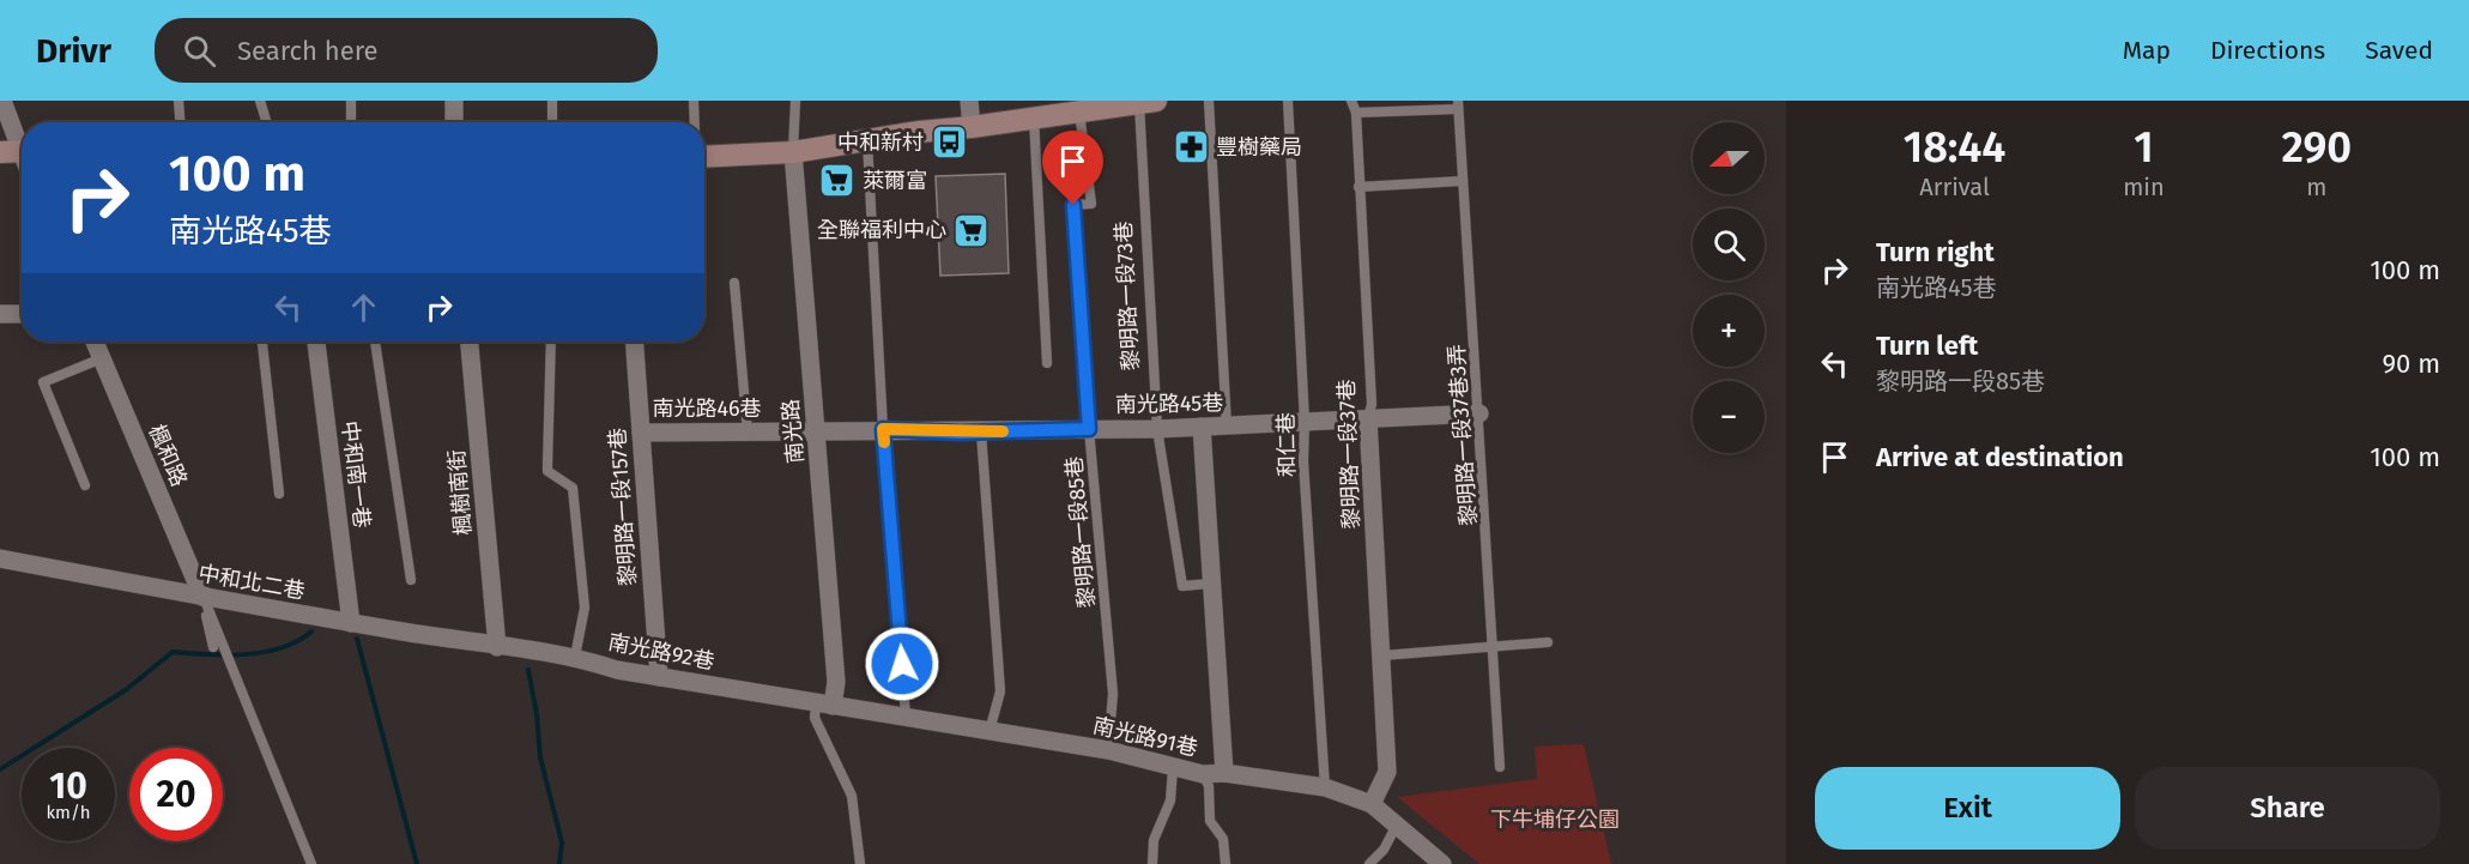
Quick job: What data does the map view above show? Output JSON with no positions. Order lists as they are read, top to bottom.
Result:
{
  "streets": {
    "street": [
      "南光路45巷",
      "南光路46巷",
      "南光路",
      "黎明路一段37巷",
      "楓和路",
      "中和南一巷",
      "楓樹南街",
      "黎明路一段157巷",
      "中和北二巷",
      "南光路92巷",
      "南光路91巷"
    ],
    "lane": [
      "黎明路一段73巷",
      "黎明路一段37巷3弄",
      "和仁巷",
      "黎明路一段85巷"
    ]
  },
  "crossings": [
    ["黎明路一段73巷", "南光路45巷"],
    ["南光路45巷", "南光路46巷"],
    ["南光路45巷", "南光路"],
    ["南光路45巷", "黎明路一段37巷3弄"],
    ["南光路45巷", "和仁巷"],
    ["南光路45巷", "黎明路一段37巷"],
    ["南光路45巷", "黎明路一段85巷"],
    ["南光路46巷", "南光路"],
    ["南光路46巷", "黎明路一段157巷"],
    ["南光路", "南光路92巷"],
    ["南光路", "南光路91巷"],
    ["和仁巷", "南光路91巷"],
    ["黎明路一段37巷", "南光路91巷"],
    ["楓和路", "中和北二巷"],
    ["中和南一巷", "中和北二巷"],
    ["楓樹南街", "中和北二巷"],
    ["楓樹南街", "南光路92巷"],
    ["黎明路一段157巷", "南光路92巷"],
    ["黎明路一段85巷", "南光路91巷"],
    ["中和北二巷", "南光路92巷"],
    ["南光路92巷", "南光路91巷"]
  ],
  "parks": ["下牛埔仔公園"],
  "places": {
    "bus stop": ["中和新村"],
    "pharmacy": ["豐樹藥局"],
    "supermarket": ["萊爾富", "全聯福利中心"]
  },
  "north": "left",
  "page": {
    "header": "Drivr",
    "search": "Search here",
    "nav": ["Map", "Directions", "Saved"],
    "eta": [
      "18:44",
      "Arrival",
      "1",
      "min",
      "290",
      "m"
    ],
    "map_buttons": ["+", "−"],
    "turn": ["100 m", "南光路45巷"],
    "list": [
      {
        "name": "Turn right",
        "note": "南光路45巷",
        "value": "100 m"
      },
      {
        "name": "Turn left",
        "note": "黎明路一段85巷",
        "value": "90 m"
      },
      {
        "name": "Arrive at destination",
        "value": "100 m"
      }
    ],
    "speed": "10 km/h",
    "limit": "20",
    "buttons": ["Exit", "Share"]
  }
}
